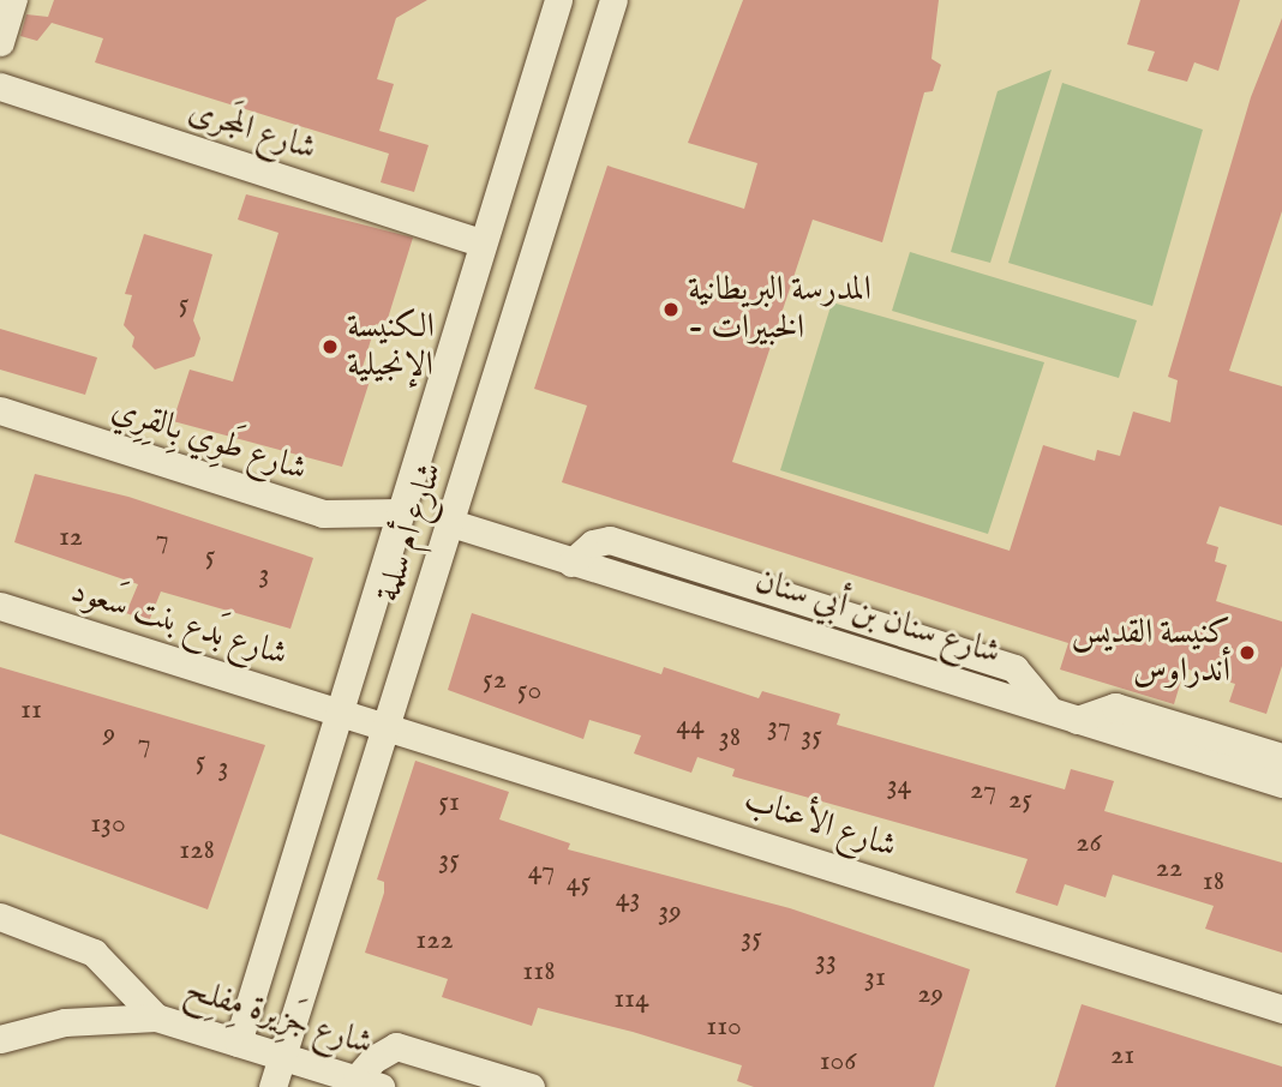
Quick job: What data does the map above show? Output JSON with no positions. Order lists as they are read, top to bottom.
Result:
{
  "streets": {
    "street": [
      "شارع المَجرى",
      "شارع طَوِي بِالقِرِي",
      "شارع أم سلمة",
      "شارع سنان بن أبي سنان",
      "شارع بَدع بنت سَعود",
      "شارع الأعناب",
      "شارع جَزِيرة مِفلِح"
    ]
  },
  "crossings": [
    ["شارع المَجرى", "شارع أم سلمة"],
    ["شارع طَوِي بِالقِرِي", "شارع أم سلمة"],
    ["شارع أم سلمة", "شارع سنان بن أبي سنان"],
    ["شارع أم سلمة", "شارع بَدع بنت سَعود"],
    ["شارع أم سلمة", "شارع الأعناب"],
    ["شارع أم سلمة", "شارع جَزِيرة مِفلِح"],
    ["شارع بَدع بنت سَعود", "شارع الأعناب"]
  ],
  "places": ["المدرسة البريطانية - الخبيرات", "الكنيسة الإنجيلية", "كنيسة القديس أندراوس"],
  "house_numbers": [
    "5",
    "12",
    "7",
    "5",
    "3",
    "52",
    "50",
    "11",
    "44",
    "37",
    "9",
    "35",
    "38",
    "7",
    "5",
    "3",
    "34",
    "27",
    "25",
    "51",
    "130",
    "26",
    "128",
    "35",
    "22",
    "47",
    "18",
    "45",
    "43",
    "39",
    "35",
    "122",
    "33",
    "118",
    "31",
    "29",
    "114",
    "110",
    "21",
    "106"
  ]
}
